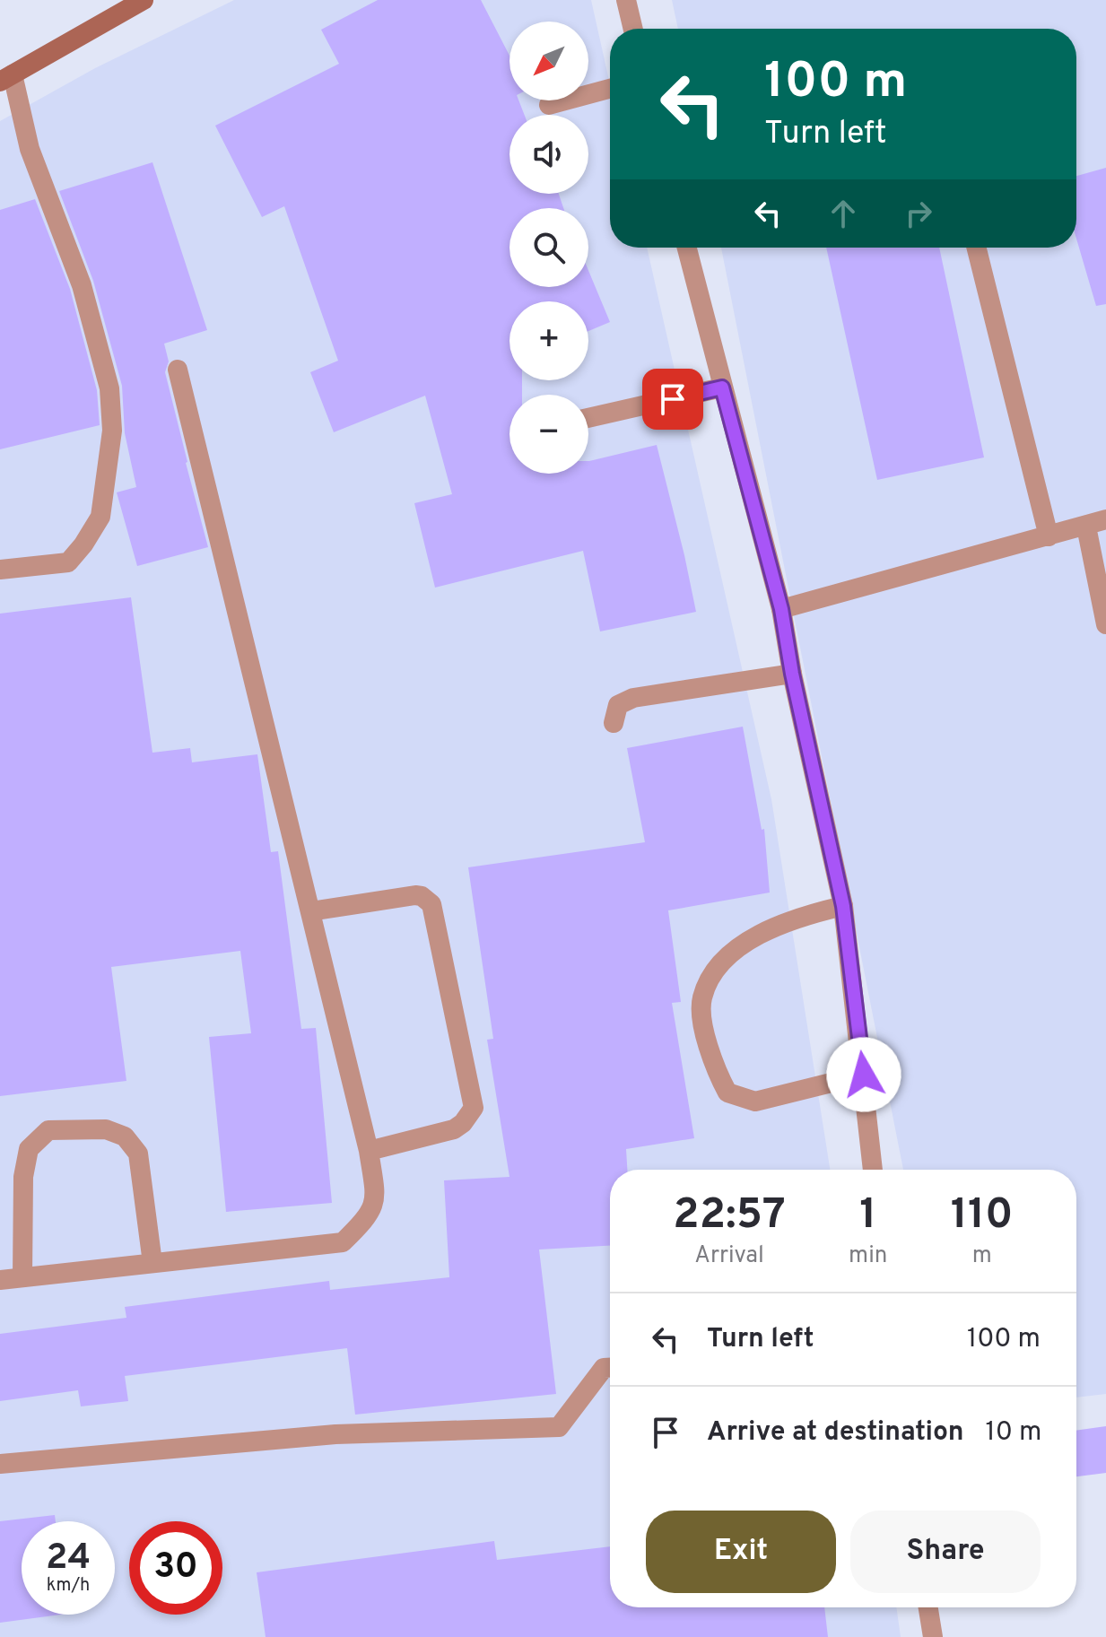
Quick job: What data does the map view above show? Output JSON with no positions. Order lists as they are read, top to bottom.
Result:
{
  "north": "bottom left",
  "page": {
    "map_buttons": ["+", "−"],
    "turn": ["100 m", "Turn left"],
    "eta": [
      "22:57",
      "Arrival",
      "1",
      "min",
      "110",
      "m"
    ],
    "list": [
      {
        "name": "Turn left",
        "value": "100 m"
      },
      {
        "name": "Arrive at destination",
        "value": "10 m"
      }
    ],
    "buttons": ["Exit", "Share"],
    "speed": "24 km/h",
    "limit": "30"
  }
}
